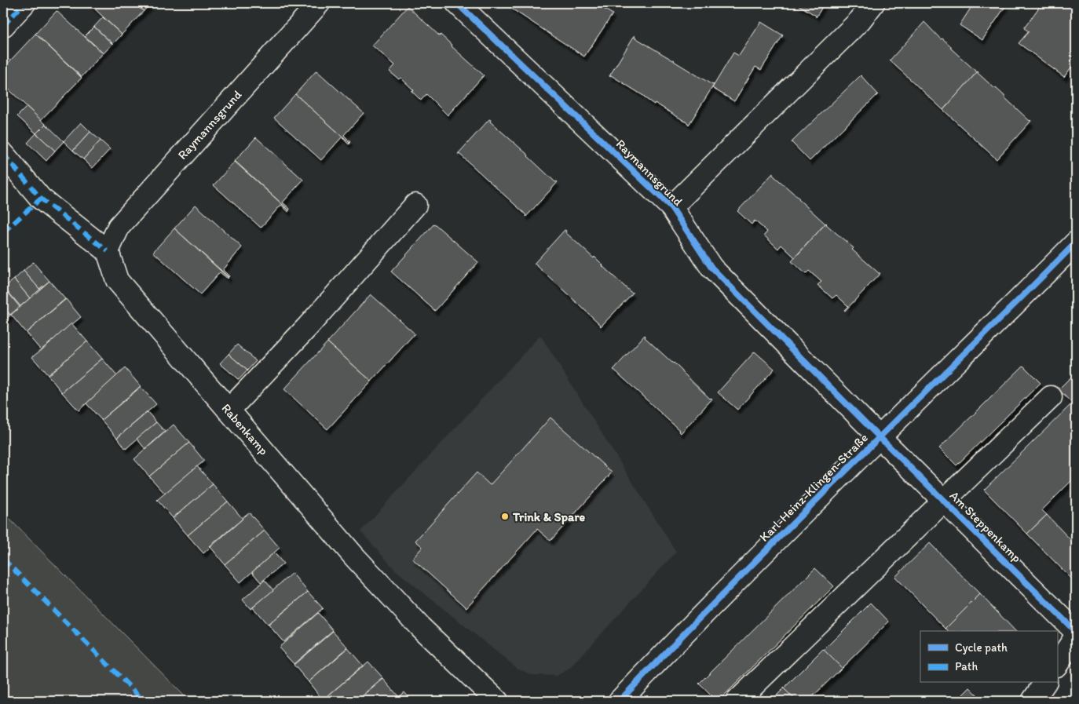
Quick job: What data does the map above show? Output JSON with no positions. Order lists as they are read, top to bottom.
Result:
{
  "streets": {
    "street": [
      "Raymannsgrund",
      "Rabenkamp",
      "Karl-Heinz-Klingen-Straße",
      "Am Steppenkamp"
    ]
  },
  "crossings": [
    ["Raymannsgrund", "Rabenkamp"],
    ["Raymannsgrund", "Karl-Heinz-Klingen-Straße"],
    ["Raymannsgrund", "Am Steppenkamp"],
    ["Karl-Heinz-Klingen-Straße", "Am Steppenkamp"]
  ],
  "places": ["Trink & Spare"],
  "legend": ["Cycle path", "Path"]
}
